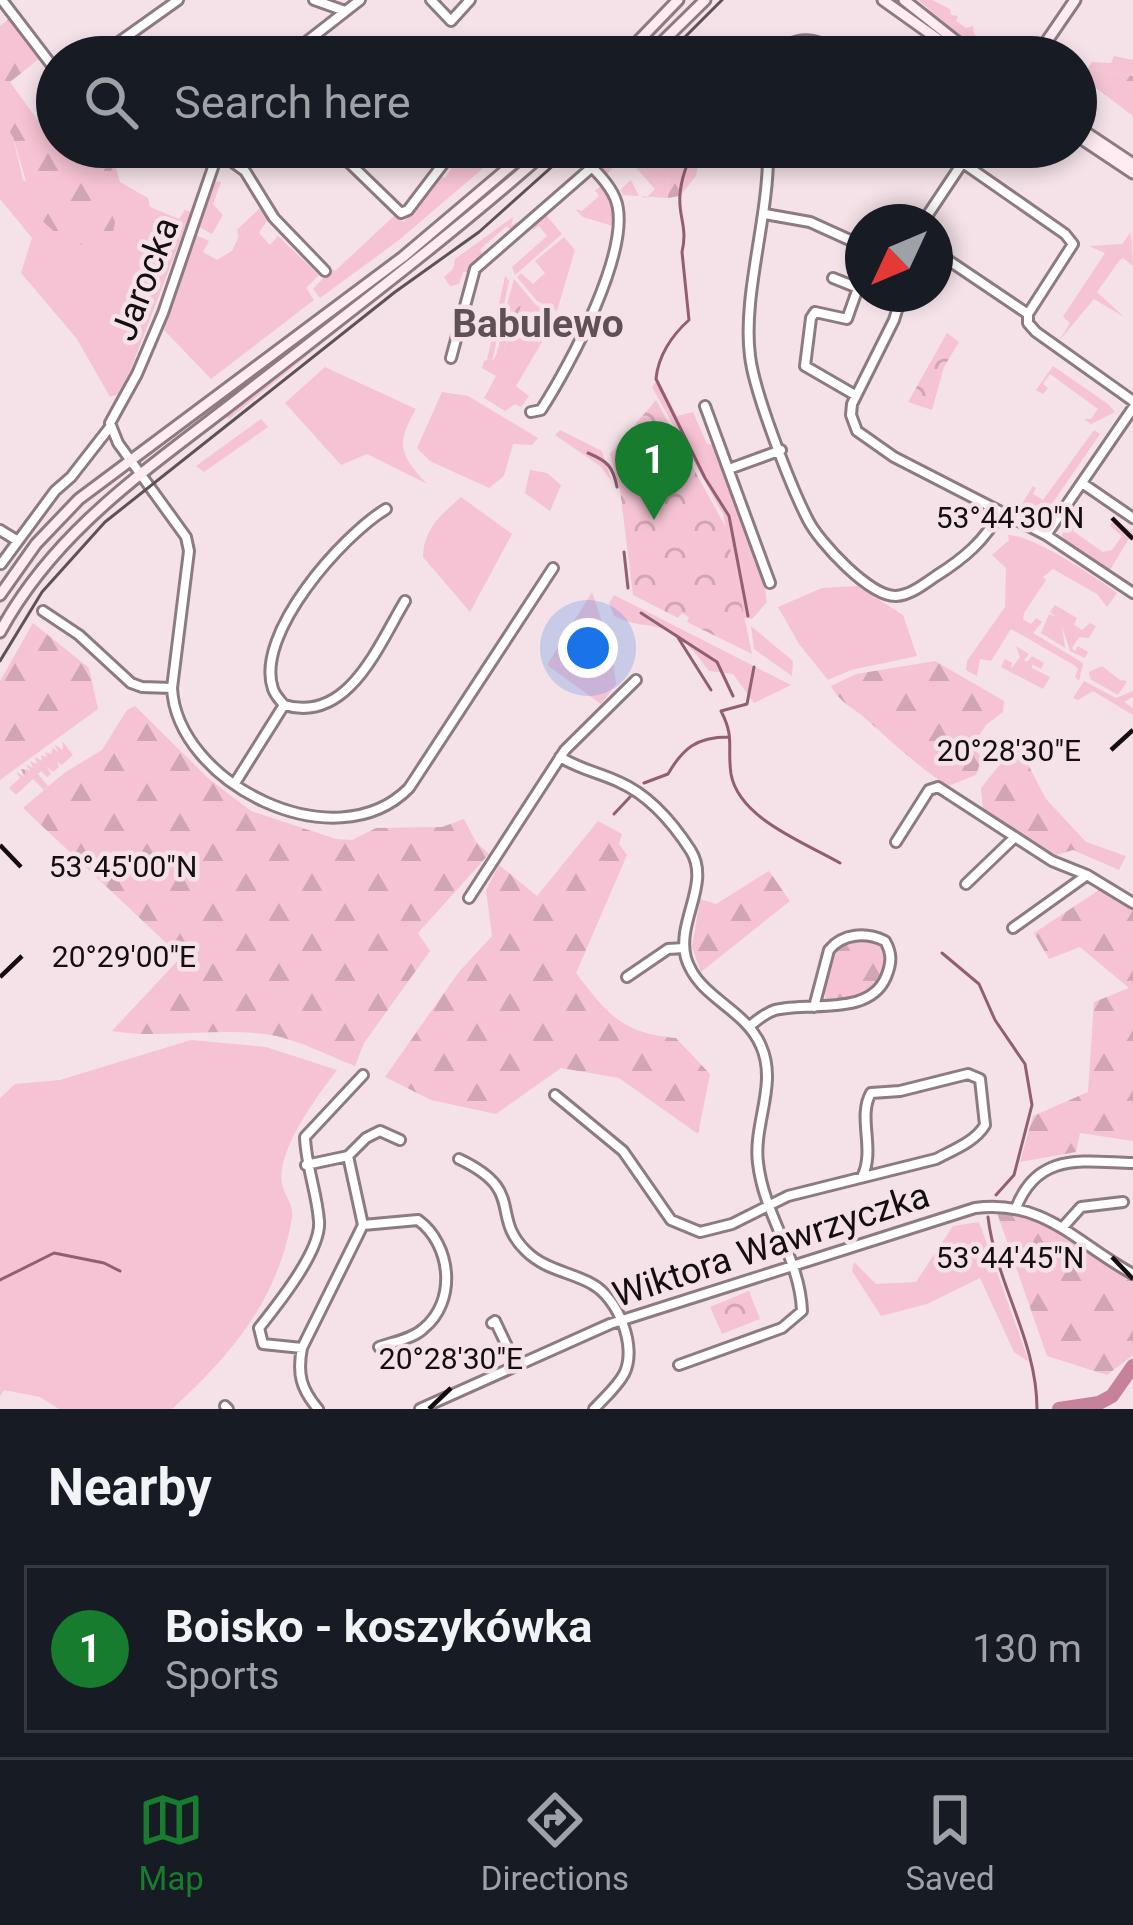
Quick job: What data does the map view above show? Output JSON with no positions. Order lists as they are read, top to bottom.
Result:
{
  "streets": {
    "street": ["Jarocka", "Wiktora Wawrzyczka"]
  },
  "districts": ["Babulewo"],
  "north": "bottom left",
  "page": {
    "search": "Search here",
    "pins": "1",
    "heading": "Nearby",
    "list": [
      {
        "mark": "1",
        "name": "Boisko - koszykówka",
        "note": "Sports",
        "value": "130 m"
      }
    ],
    "nav": ["Map", "Directions", "Saved"]
  },
  "coordinates": [
    "53°44'30\"N",
    "20°28'30\"E",
    "53°45'00\"N",
    "20°29'00\"E",
    "53°44'45\"N"
  ]
}
